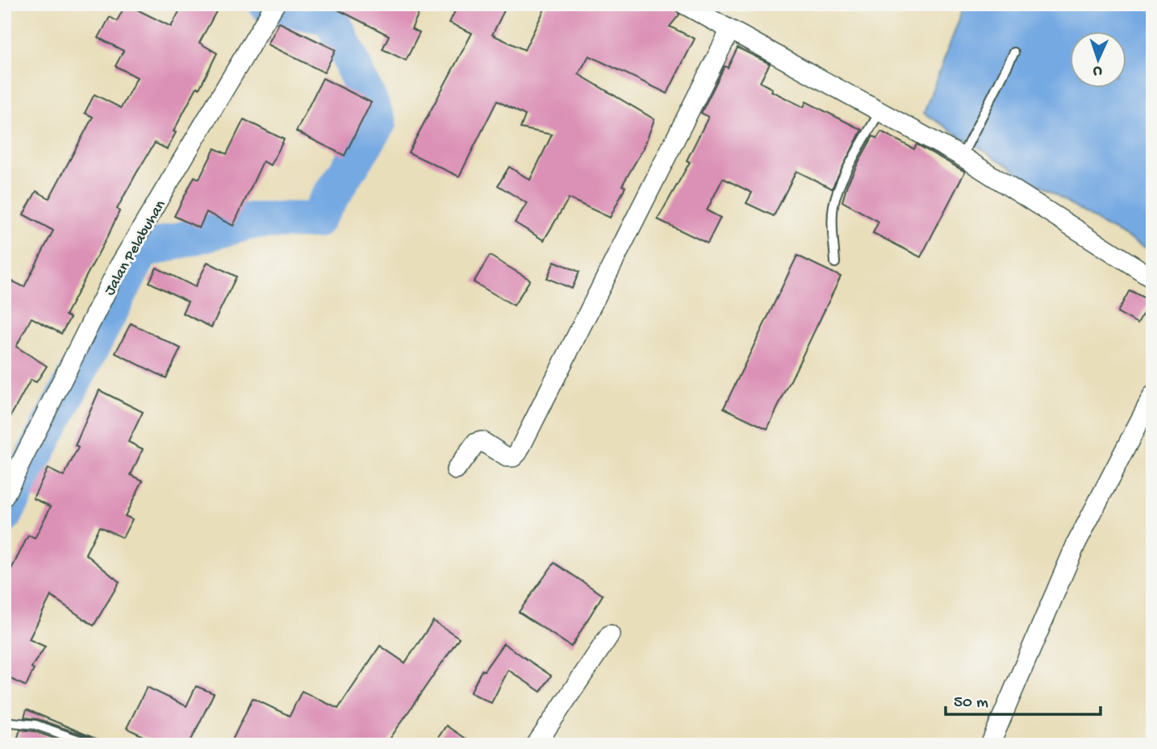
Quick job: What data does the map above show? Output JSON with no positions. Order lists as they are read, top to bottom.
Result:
{
  "streets": {
    "street": ["Jalan Pelabuhan"]
  },
  "scale_bar": "50 m",
  "north": "bottom"
}
